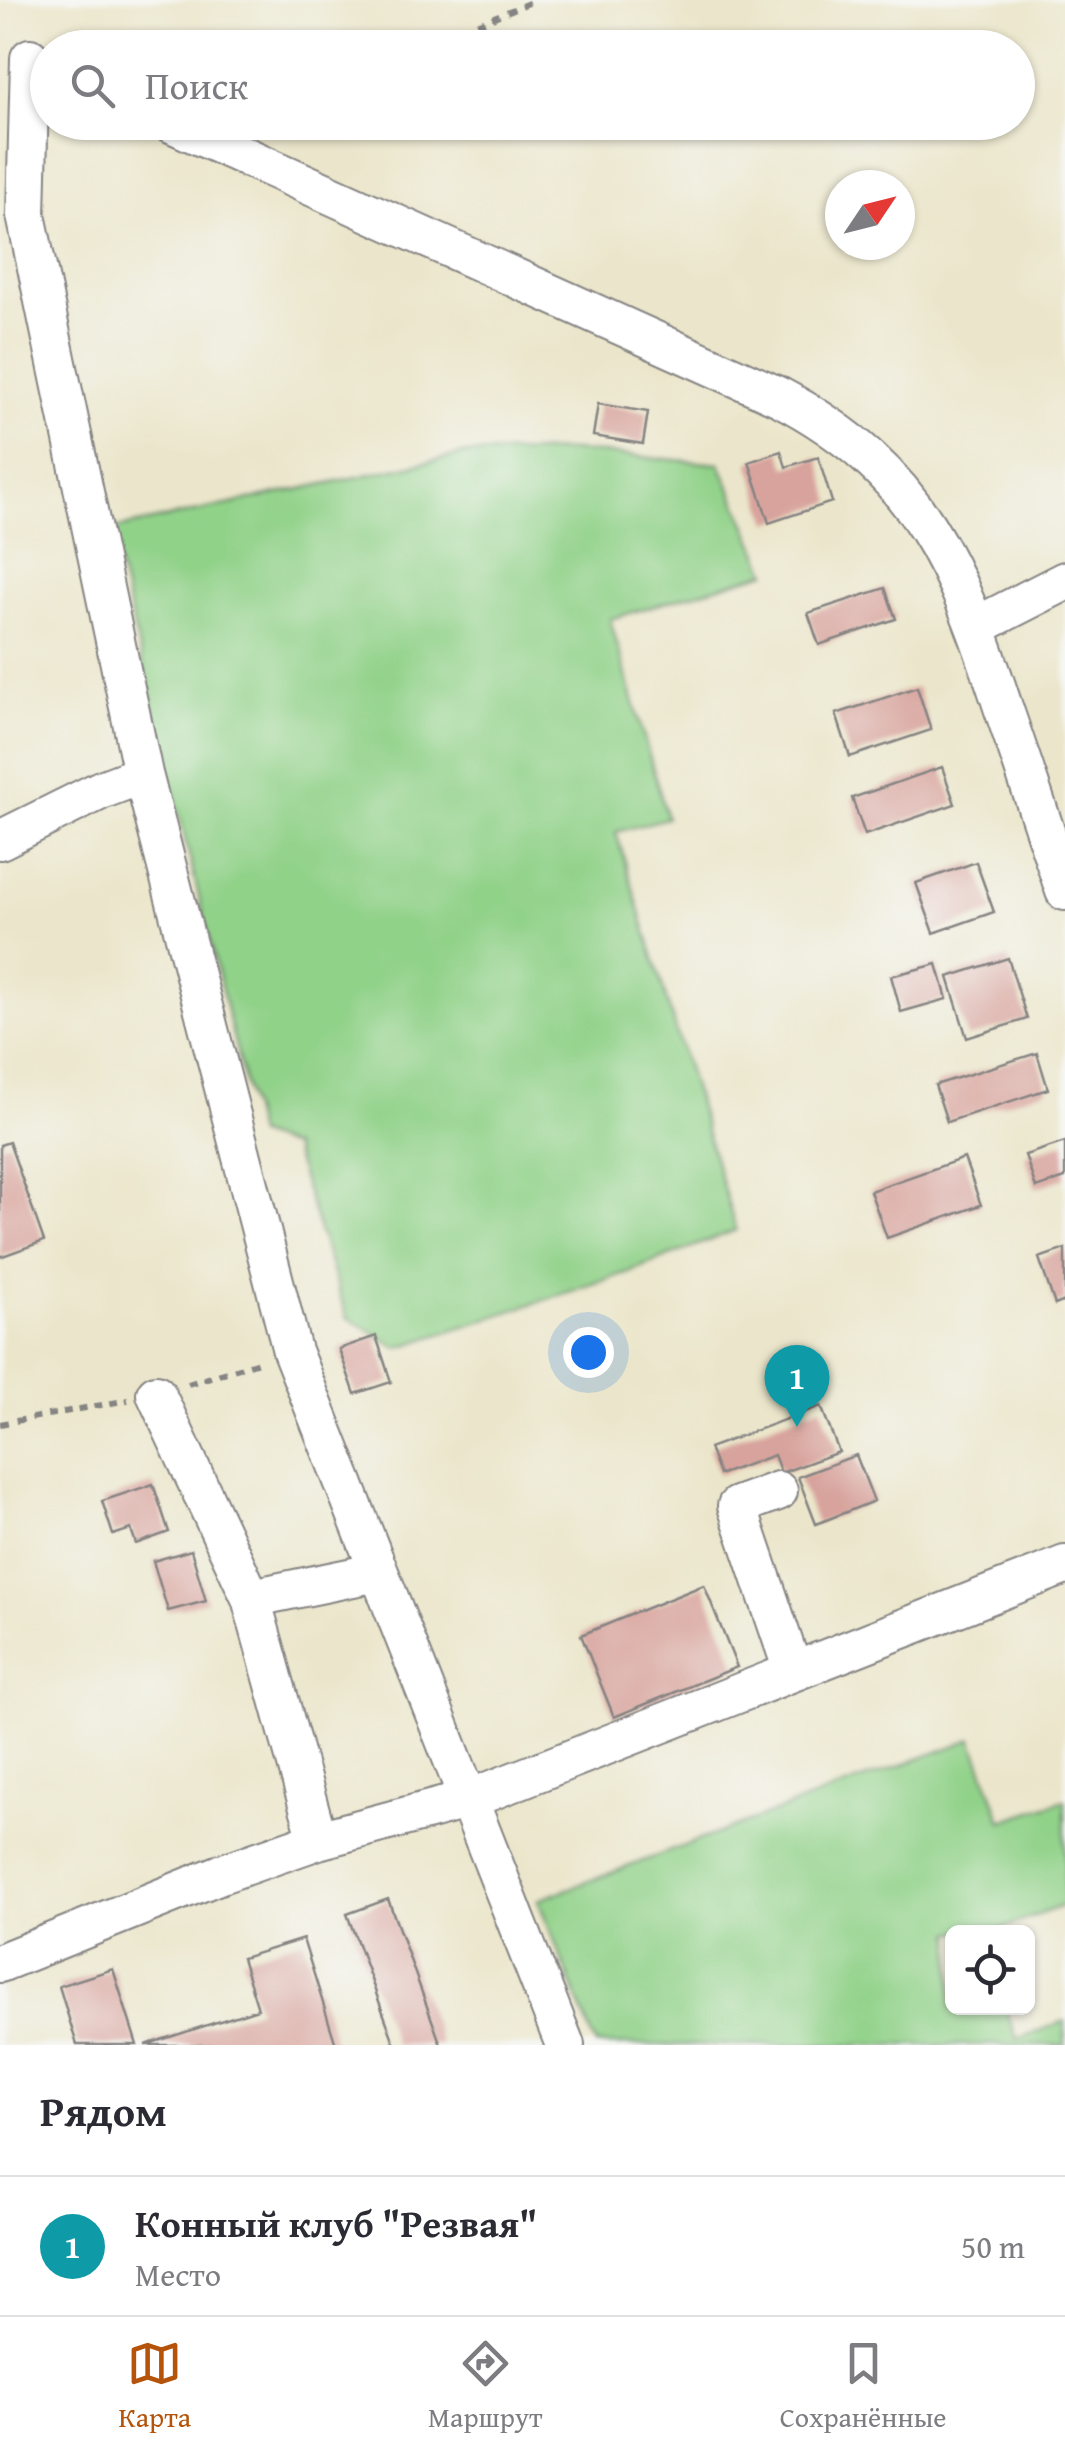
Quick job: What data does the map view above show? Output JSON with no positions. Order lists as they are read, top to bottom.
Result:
{
  "north": "top right",
  "page": {
    "search": "Поиск",
    "pins": "1",
    "heading": "Рядом",
    "list": [
      {
        "mark": "1",
        "name": "Конный клуб \"Резвая\"",
        "note": "Место",
        "value": "50 m"
      }
    ],
    "nav": ["Карта", "Маршрут", "Сохранённые"]
  }
}
